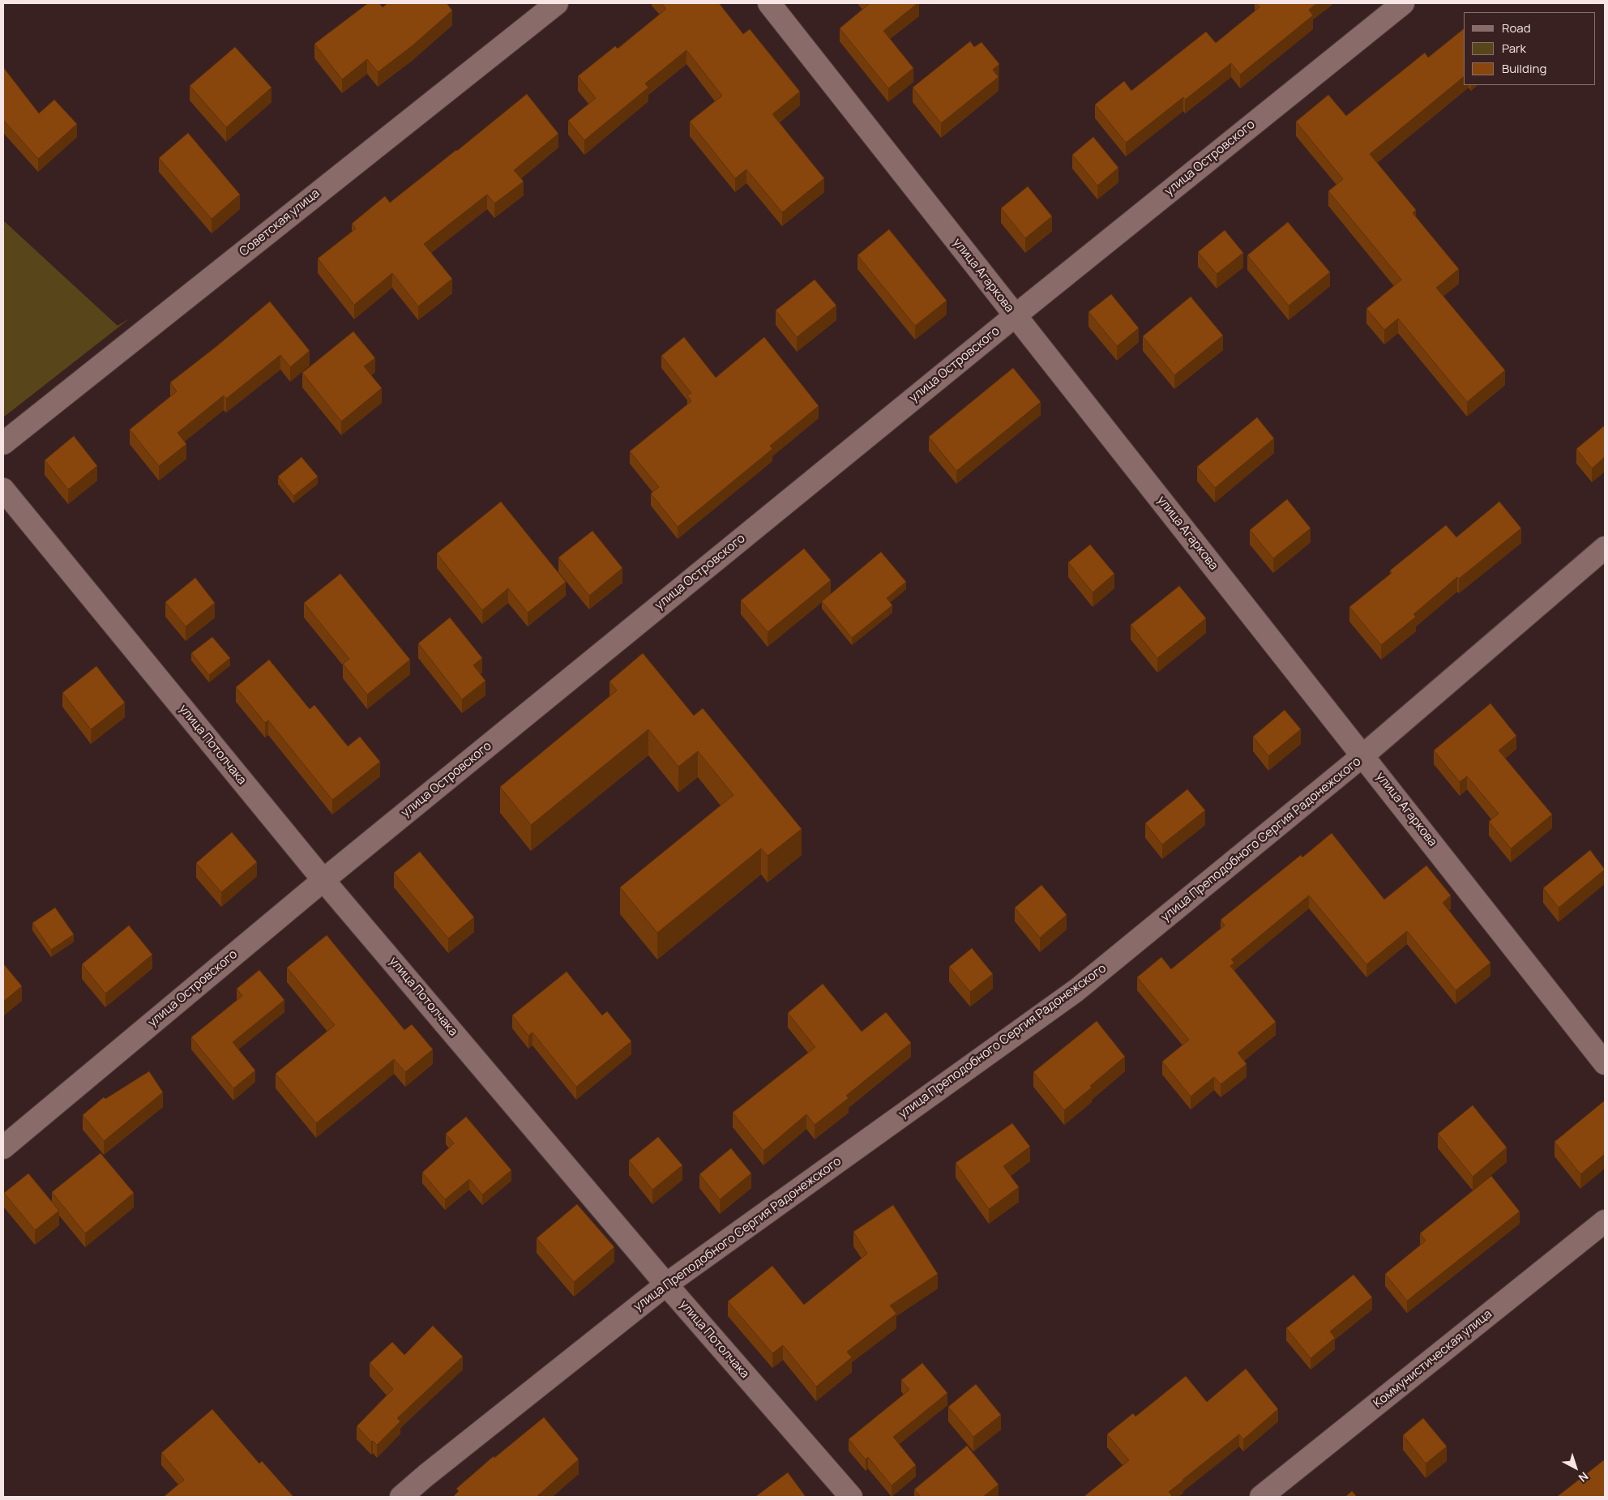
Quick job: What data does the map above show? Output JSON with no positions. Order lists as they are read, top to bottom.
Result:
{
  "streets": {
    "street": [
      "улица Островского",
      "Советская улица",
      "улица Агаркова",
      "улица Потолчака",
      "улица Преподобного Сергия Радонежского",
      "Коммунистическая улица"
    ]
  },
  "crossings": [
    ["улица Островского", "улица Агаркова"],
    ["улица Островского", "улица Потолчака"],
    ["улица Агаркова", "улица Преподобного Сергия Радонежского"],
    ["улица Потолчака", "улица Преподобного Сергия Радонежского"]
  ],
  "legend": ["Road", "Park", "Building"],
  "north": "bottom right"
}
